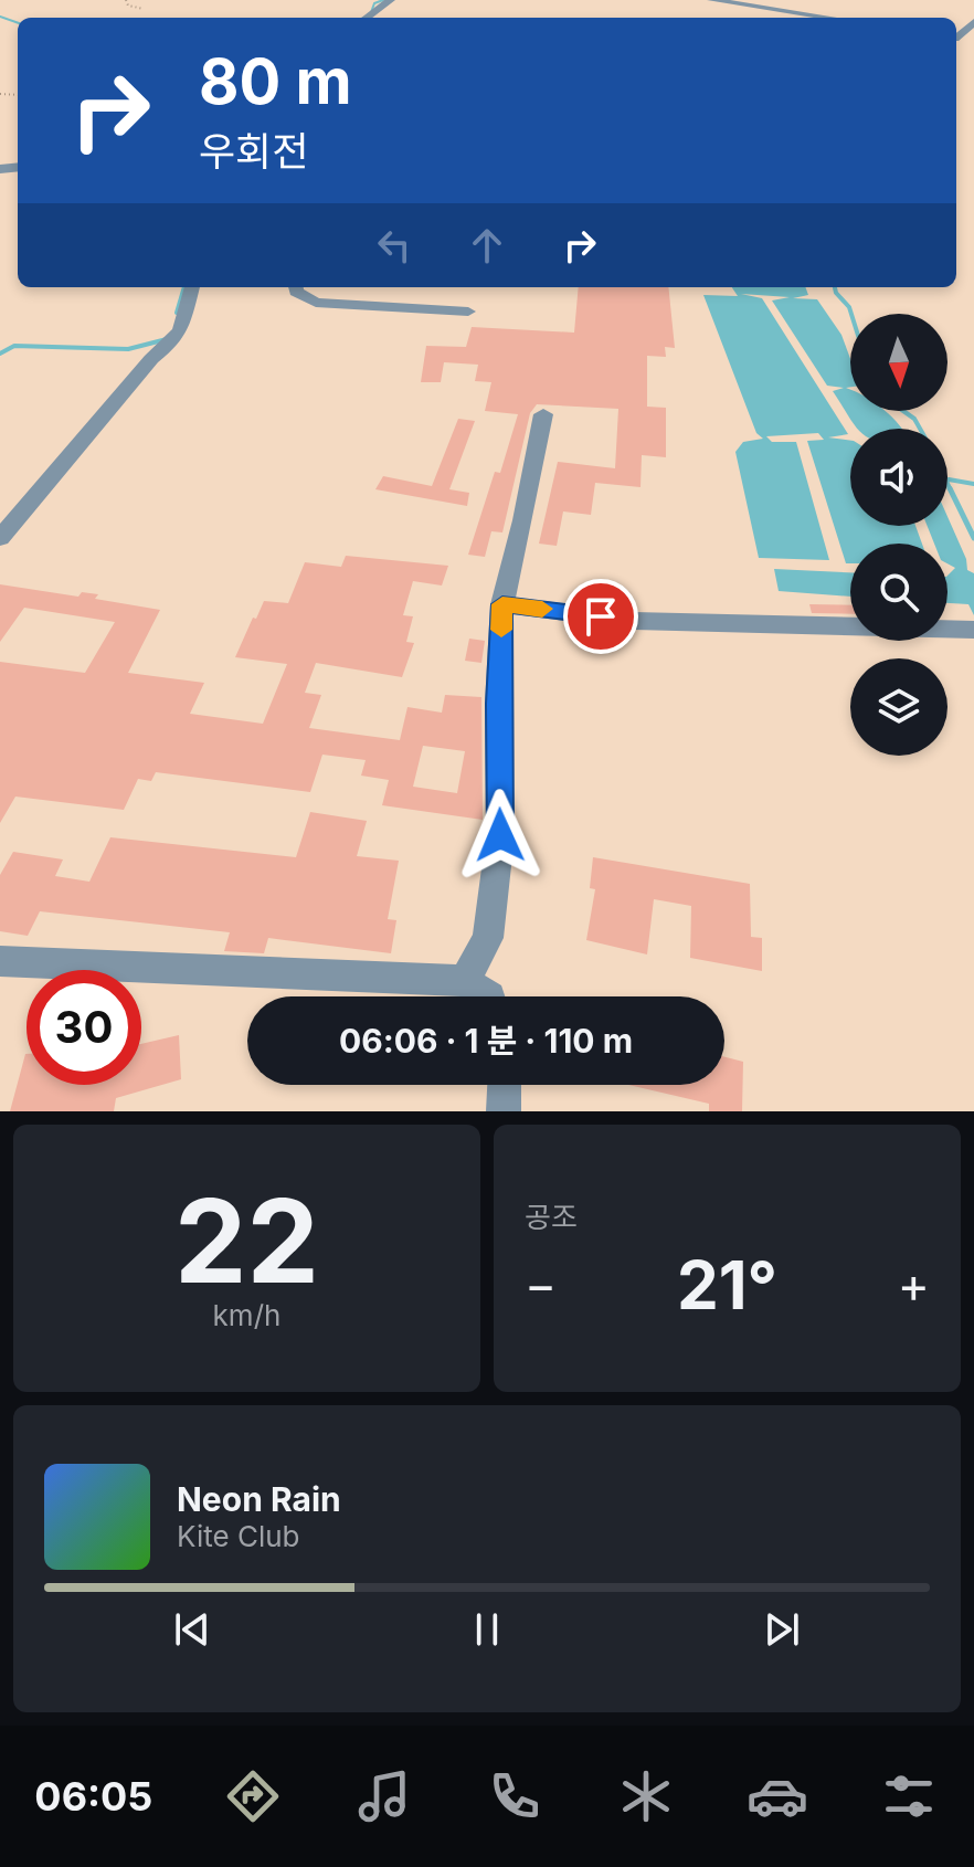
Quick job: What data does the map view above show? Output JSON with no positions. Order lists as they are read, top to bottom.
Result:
{
  "north": "bottom",
  "page": {
    "turn": ["80 m", "우회전"],
    "limit": "30",
    "trip": "06:06 · 1 분 · 110 m",
    "tile": [
      ["22", "km/h"],
      "공조"
    ],
    "heat": ["−", "21°", "+"],
    "song": ["Neon Rain", "Kite Club"],
    "tabs": "06:05"
  }
}
